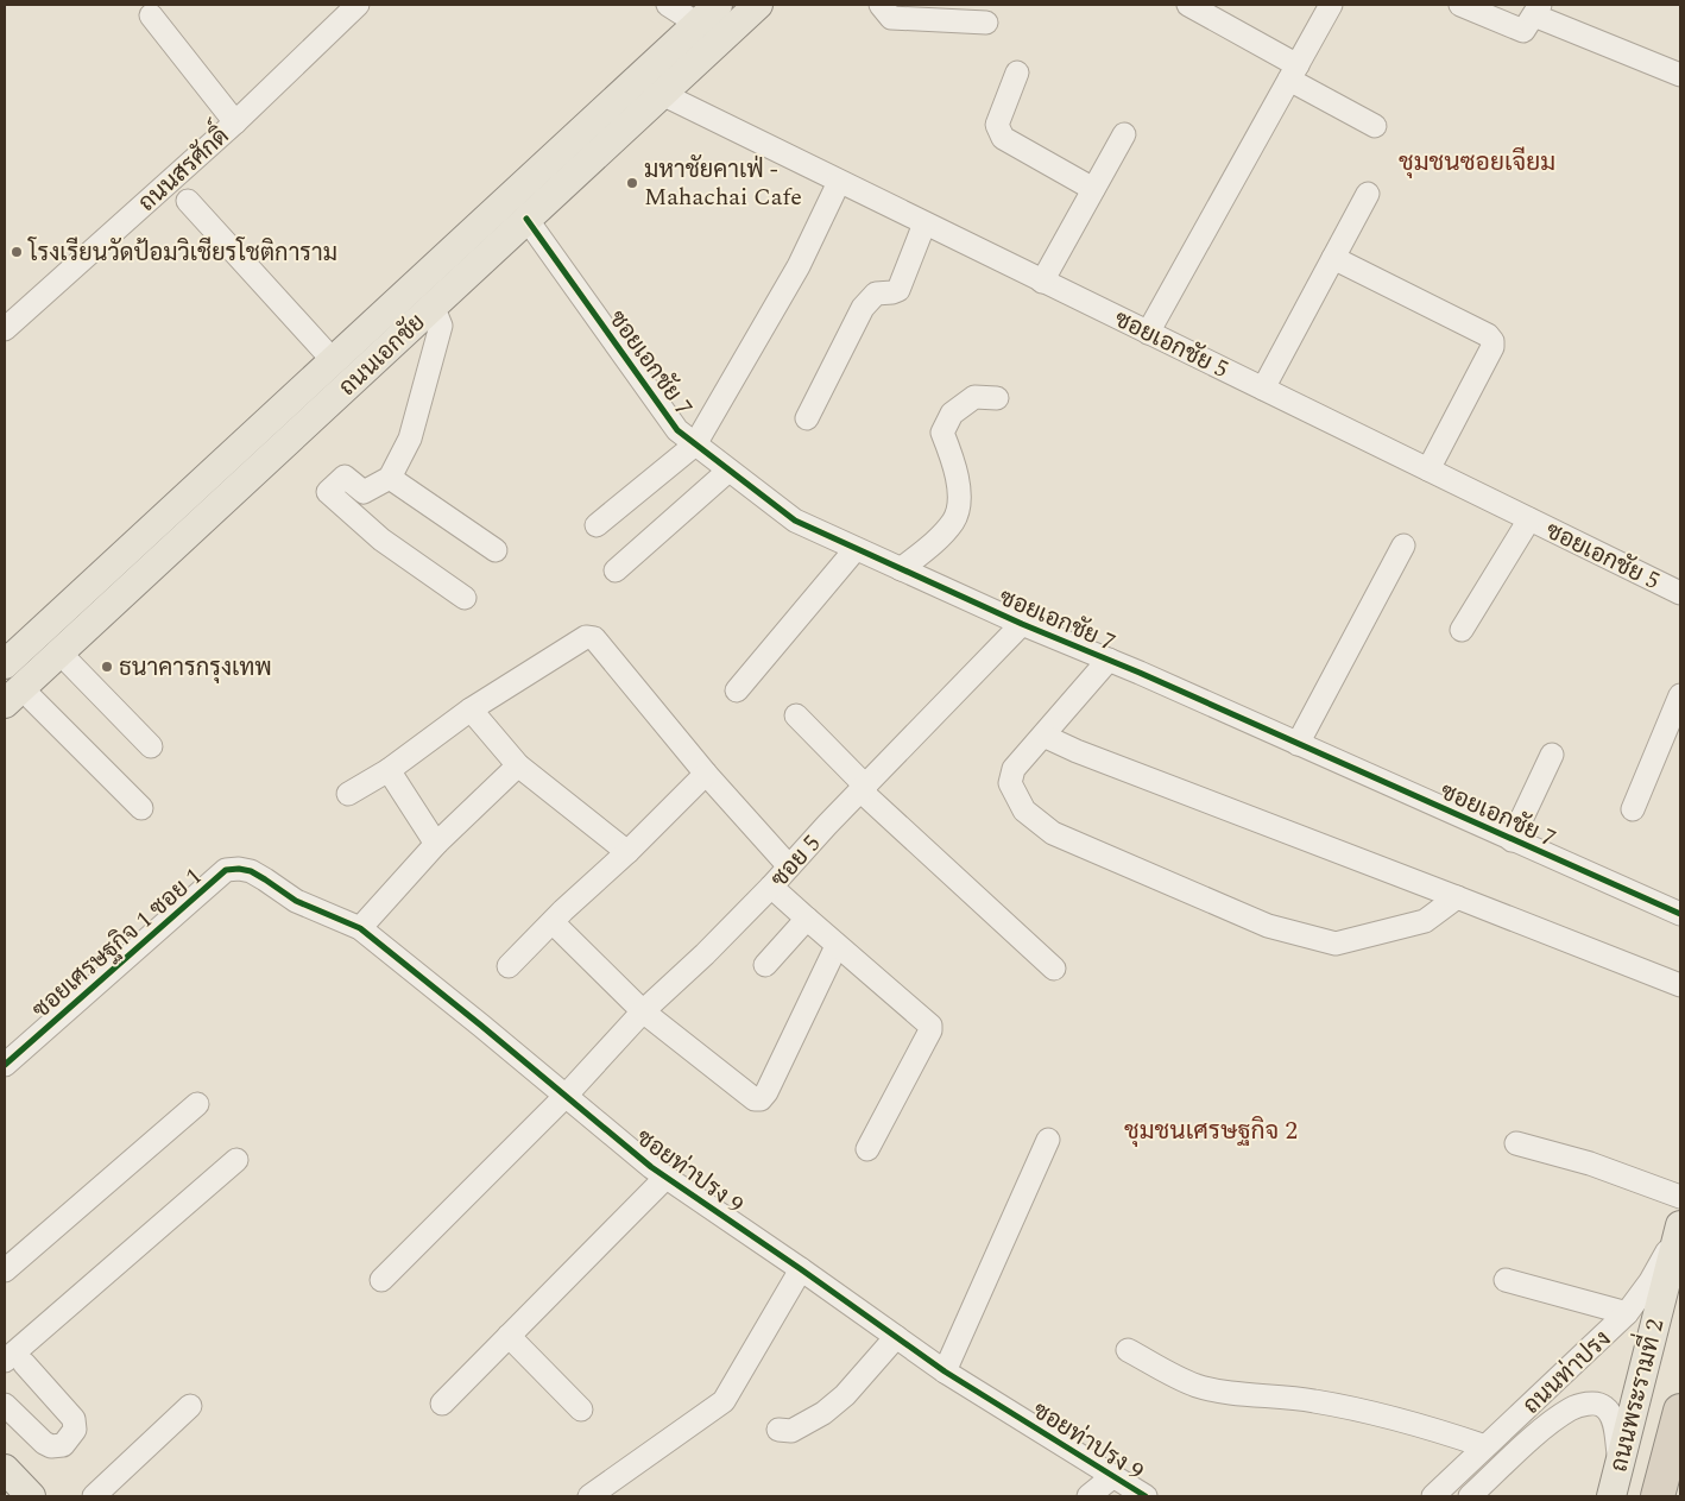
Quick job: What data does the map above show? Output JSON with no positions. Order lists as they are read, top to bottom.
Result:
{
  "streets": {
    "highway": ["ถนนพระรามที่ 2"],
    "main road": ["ถนนเอกชัย"],
    "street": [
      "ถนนสรศักดิ์",
      "ซอยเอกชัย 5",
      "ซอยเอกชัย 7",
      "ซอย 5",
      "ซอยเศรษฐกิจ 1 ซอย 1",
      "ซอยท่าปรง 9",
      "ถนนท่าปรง"
    ]
  },
  "crossings": [
    ["ซอยเอกชัย 5", "ถนนเอกชัย"],
    ["ถนนเอกชัย", "ซอยเอกชัย 7"],
    ["ซอยเอกชัย 7", "ซอย 5"],
    ["ซอย 5", "ซอยท่าปรง 9"],
    ["ซอยเศรษฐกิจ 1 ซอย 1", "ซอยท่าปรง 9"],
    ["ถนนท่าปรง", "ถนนพระรามที่ 2"]
  ],
  "districts": ["ชุมชนซอยเจียม", "ชุมชนเศรษฐกิจ 2"],
  "places": ["มหาชัยคาเฟ่ - Mahachai Cafe", "โรงเรียนวัดป้อมวิเชียรโชติการาม", "ธนาคารกรุงเทพ"]
}
